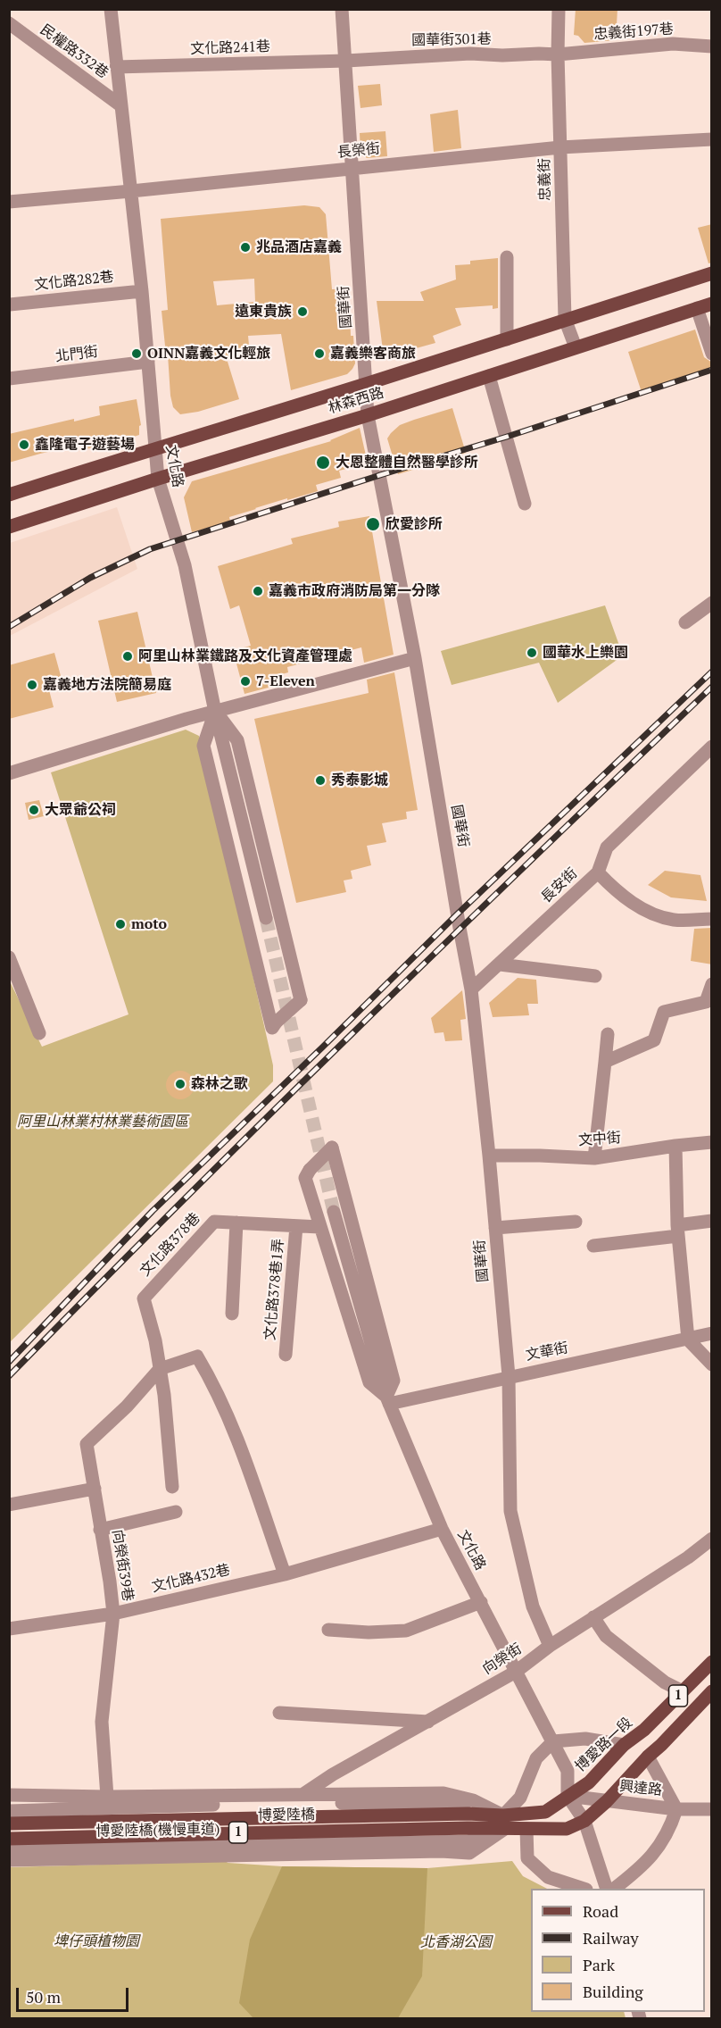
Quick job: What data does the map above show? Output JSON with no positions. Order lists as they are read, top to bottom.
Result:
{
  "streets": {
    "main road": [
      "林森西路",
      "1",
      "博愛路一段",
      "博愛陸橋"
    ],
    "street": [
      "忠義街197巷",
      "國華街301巷",
      "文化路241巷",
      "民權路332巷",
      "長榮街",
      "忠義街",
      "文化路282巷",
      "國華街",
      "北門街",
      "文化路",
      "長安街",
      "文中街",
      "文化路378巷",
      "文化路378巷1弄",
      "文華街",
      "向榮街39巷",
      "文化路432巷",
      "向榮街",
      "興達路",
      "博愛陸橋(機慢車道)"
    ]
  },
  "crossings": [
    ["忠義街197巷", "國華街301巷"],
    ["忠義街197巷", "忠義街"],
    ["國華街301巷", "文化路241巷"],
    ["國華街301巷", "忠義街"],
    ["國華街301巷", "國華街"],
    ["文化路241巷", "國華街"],
    ["文化路241巷", "文化路"],
    ["民權路332巷", "文化路"],
    ["長榮街", "忠義街"],
    ["長榮街", "國華街"],
    ["長榮街", "文化路"],
    ["忠義街", "林森西路"],
    ["文化路282巷", "文化路"],
    ["國華街", "林森西路"],
    ["國華街", "長安街"],
    ["國華街", "文中街"],
    ["國華街", "文華街"],
    ["國華街", "向榮街"],
    ["北門街", "文化路"],
    ["林森西路", "文化路"],
    ["文化路", "文華街"],
    ["文化路", "文化路432巷"],
    ["文化路", "向榮街"],
    ["文化路", "博愛路一段"],
    ["文化路", "興達路"],
    ["文化路378巷", "文化路378巷1弄"],
    ["文化路378巷", "向榮街39巷"],
    ["向榮街39巷", "文化路432巷"],
    ["博愛路一段", "興達路"],
    ["博愛路一段", "博愛陸橋"],
    ["博愛路一段", "博愛陸橋(機慢車道)"],
    ["博愛陸橋", "博愛陸橋(機慢車道)"]
  ],
  "parks": ["阿里山林業村林業藝術園區", "埤仔頭植物園", "北香湖公園"],
  "places": [
    "兆品酒店嘉義",
    "遠東貴族",
    "OINN嘉義文化輕旅",
    "嘉義樂客商旅",
    "鑫隆電子遊藝場",
    "大恩整體自然醫學診所",
    "欣愛診所",
    "嘉義市政府消防局第一分隊",
    "國華水上樂園",
    "阿里山林業鐵路及文化資產管理處",
    "7-Eleven",
    "嘉義地方法院簡易庭",
    "秀泰影城",
    "大眾爺公祠",
    "moto",
    "森林之歌"
  ],
  "legend": [
    "Road",
    "Railway",
    "Park",
    "Building"
  ],
  "scale_bar": "50 m"
}
